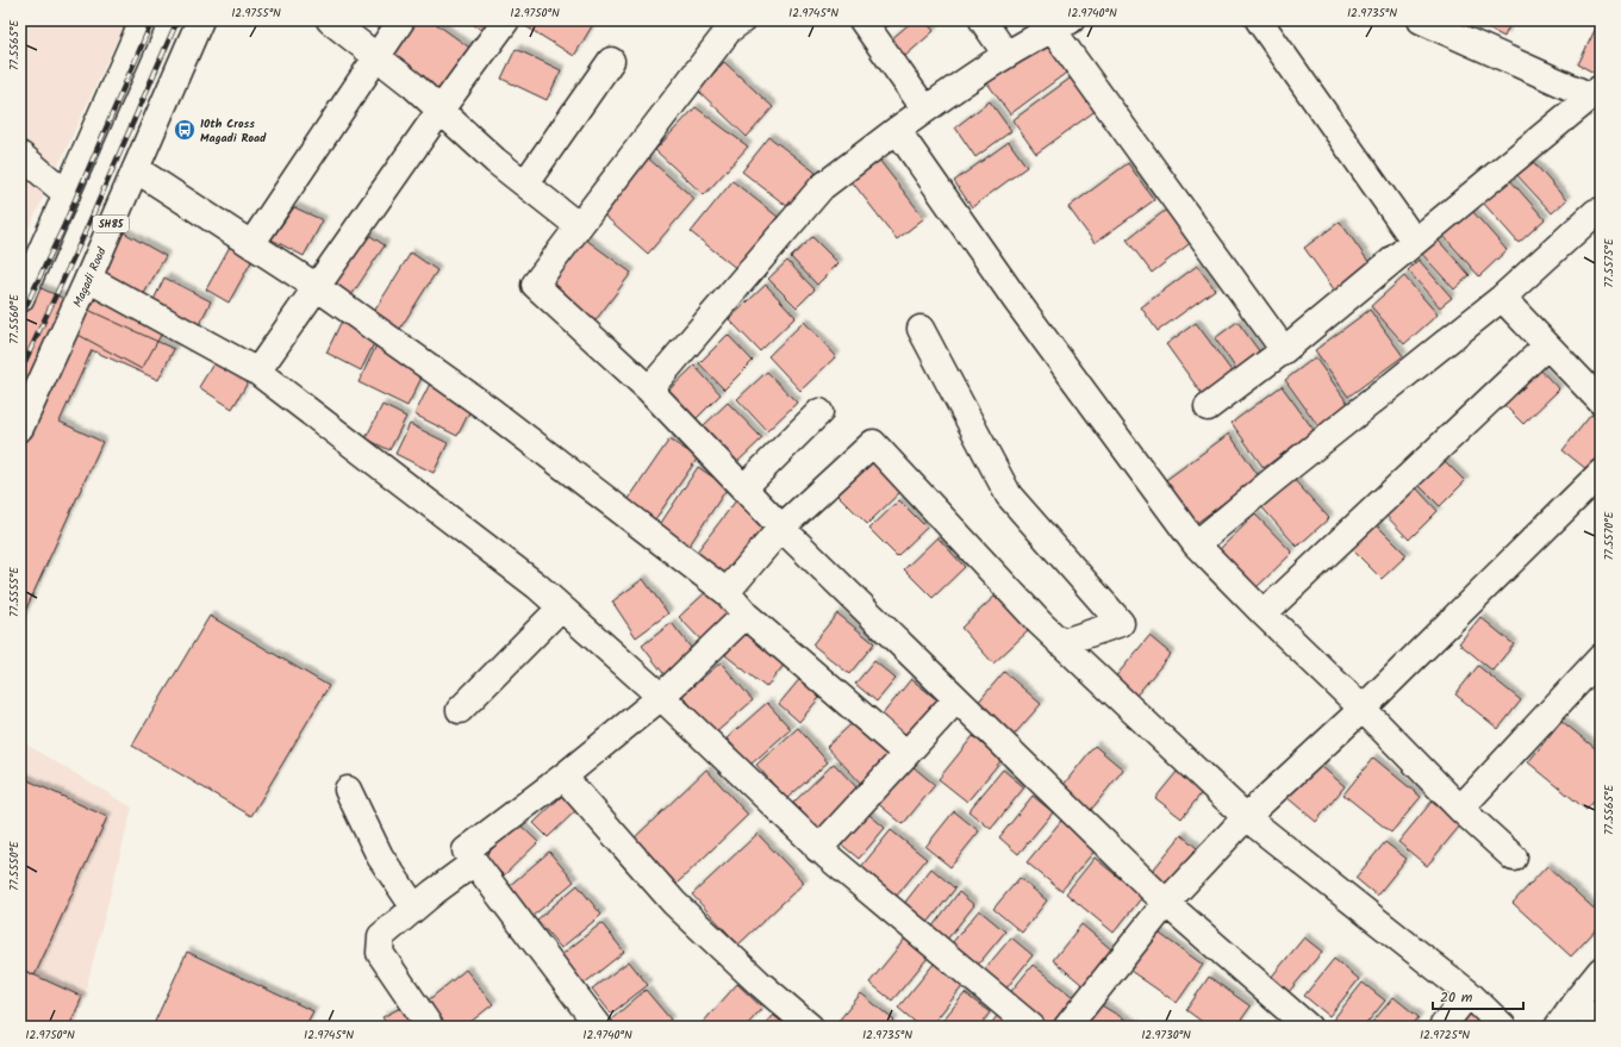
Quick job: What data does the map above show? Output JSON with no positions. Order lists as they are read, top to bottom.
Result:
{
  "streets": {
    "street": ["SH85", "Magadi Road"]
  },
  "places": {
    "bus stop": ["10th Cross Magadi Road"]
  },
  "scale_bar": "20 m",
  "coordinates": [
    "12.9755°N",
    "12.9750°N",
    "12.9745°N",
    "12.9740°N",
    "12.9735°N",
    "77.5565°E",
    "77.5575°E",
    "77.5560°E",
    "77.5570°E",
    "77.5555°E",
    "77.5550°E",
    "12.9730°N",
    "12.9725°N"
  ]
}
